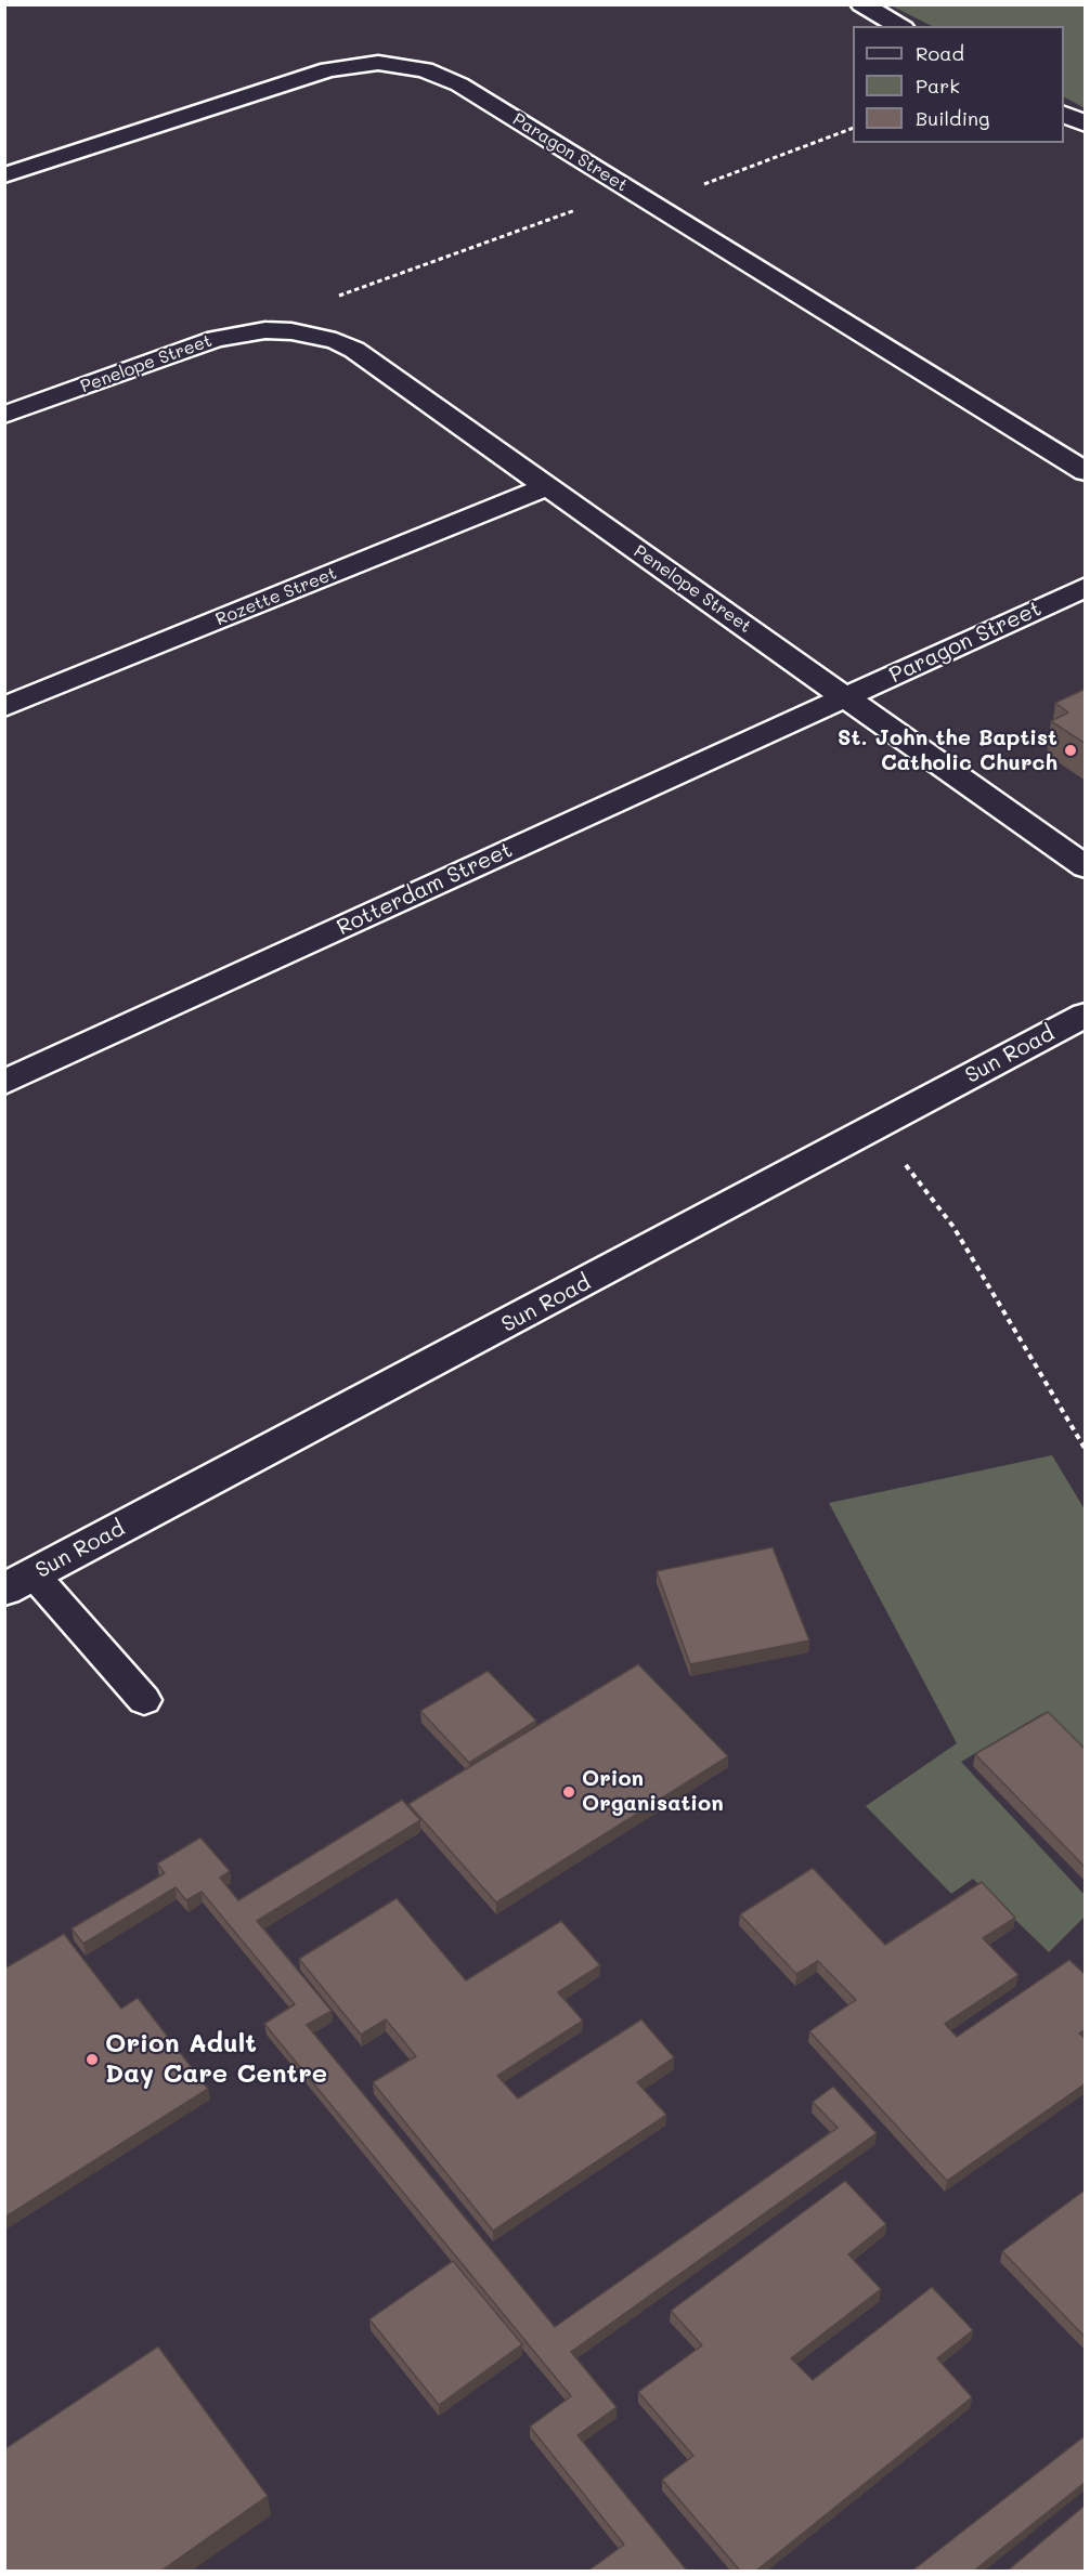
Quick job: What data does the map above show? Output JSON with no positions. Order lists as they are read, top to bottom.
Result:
{
  "streets": {
    "street": [
      "Paragon Street",
      "Penelope Street",
      "Rozette Street",
      "Rotterdam Street",
      "Sun Road"
    ]
  },
  "crossings": [
    ["Paragon Street", "Penelope Street"],
    ["Paragon Street", "Rotterdam Street"],
    ["Penelope Street", "Rozette Street"],
    ["Penelope Street", "Rotterdam Street"]
  ],
  "places": ["St. John the Baptist Catholic Church", "Orion Organisation", "Orion Adult Day Care Centre"],
  "legend": ["Road", "Park", "Building"]
}
